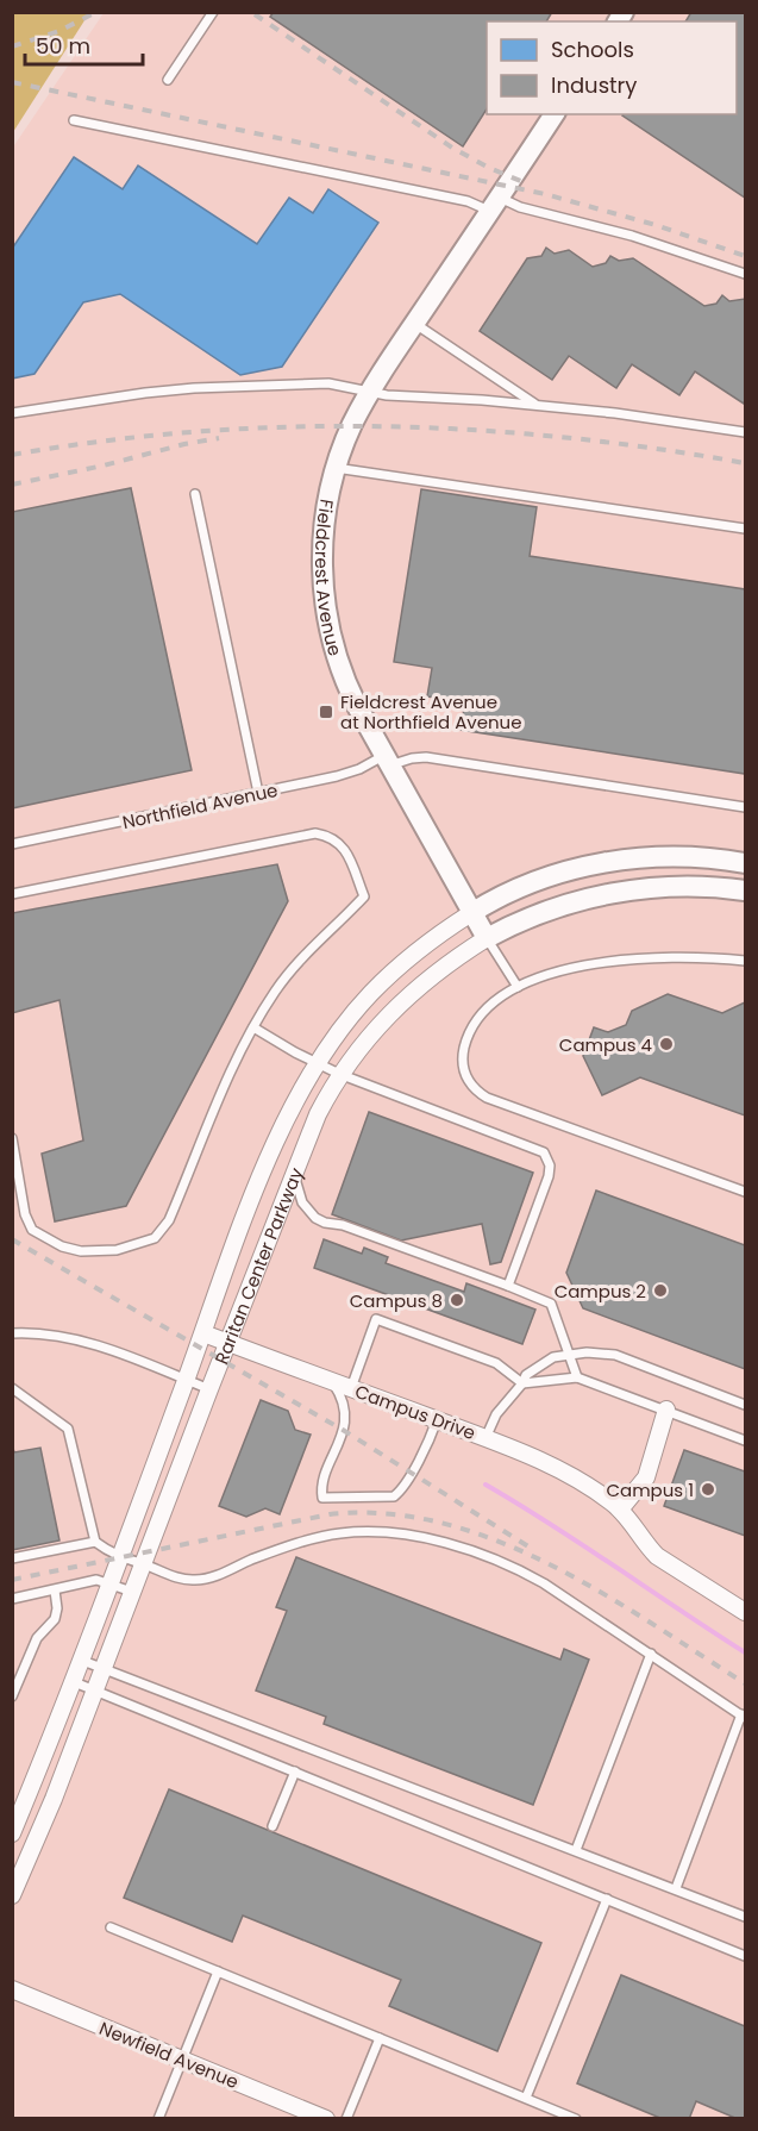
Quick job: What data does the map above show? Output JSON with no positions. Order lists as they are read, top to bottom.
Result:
{
  "streets": {
    "street": [
      "Fieldcrest Avenue",
      "Raritan Center Parkway",
      "Campus Drive",
      "Newfield Avenue"
    ],
    "lane": ["Northfield Avenue"]
  },
  "crossings": [
    ["Fieldcrest Avenue", "Northfield Avenue"],
    ["Fieldcrest Avenue", "Raritan Center Parkway"],
    ["Raritan Center Parkway", "Campus Drive"]
  ],
  "places": {
    "transit": ["Fieldcrest Avenue at Northfield Avenue"],
    "other": [
      "Campus 4",
      "Campus 2",
      "Campus 8",
      "Campus 1"
    ]
  },
  "legend": ["Schools", "Industry"],
  "scale_bar": "50 m"
}
